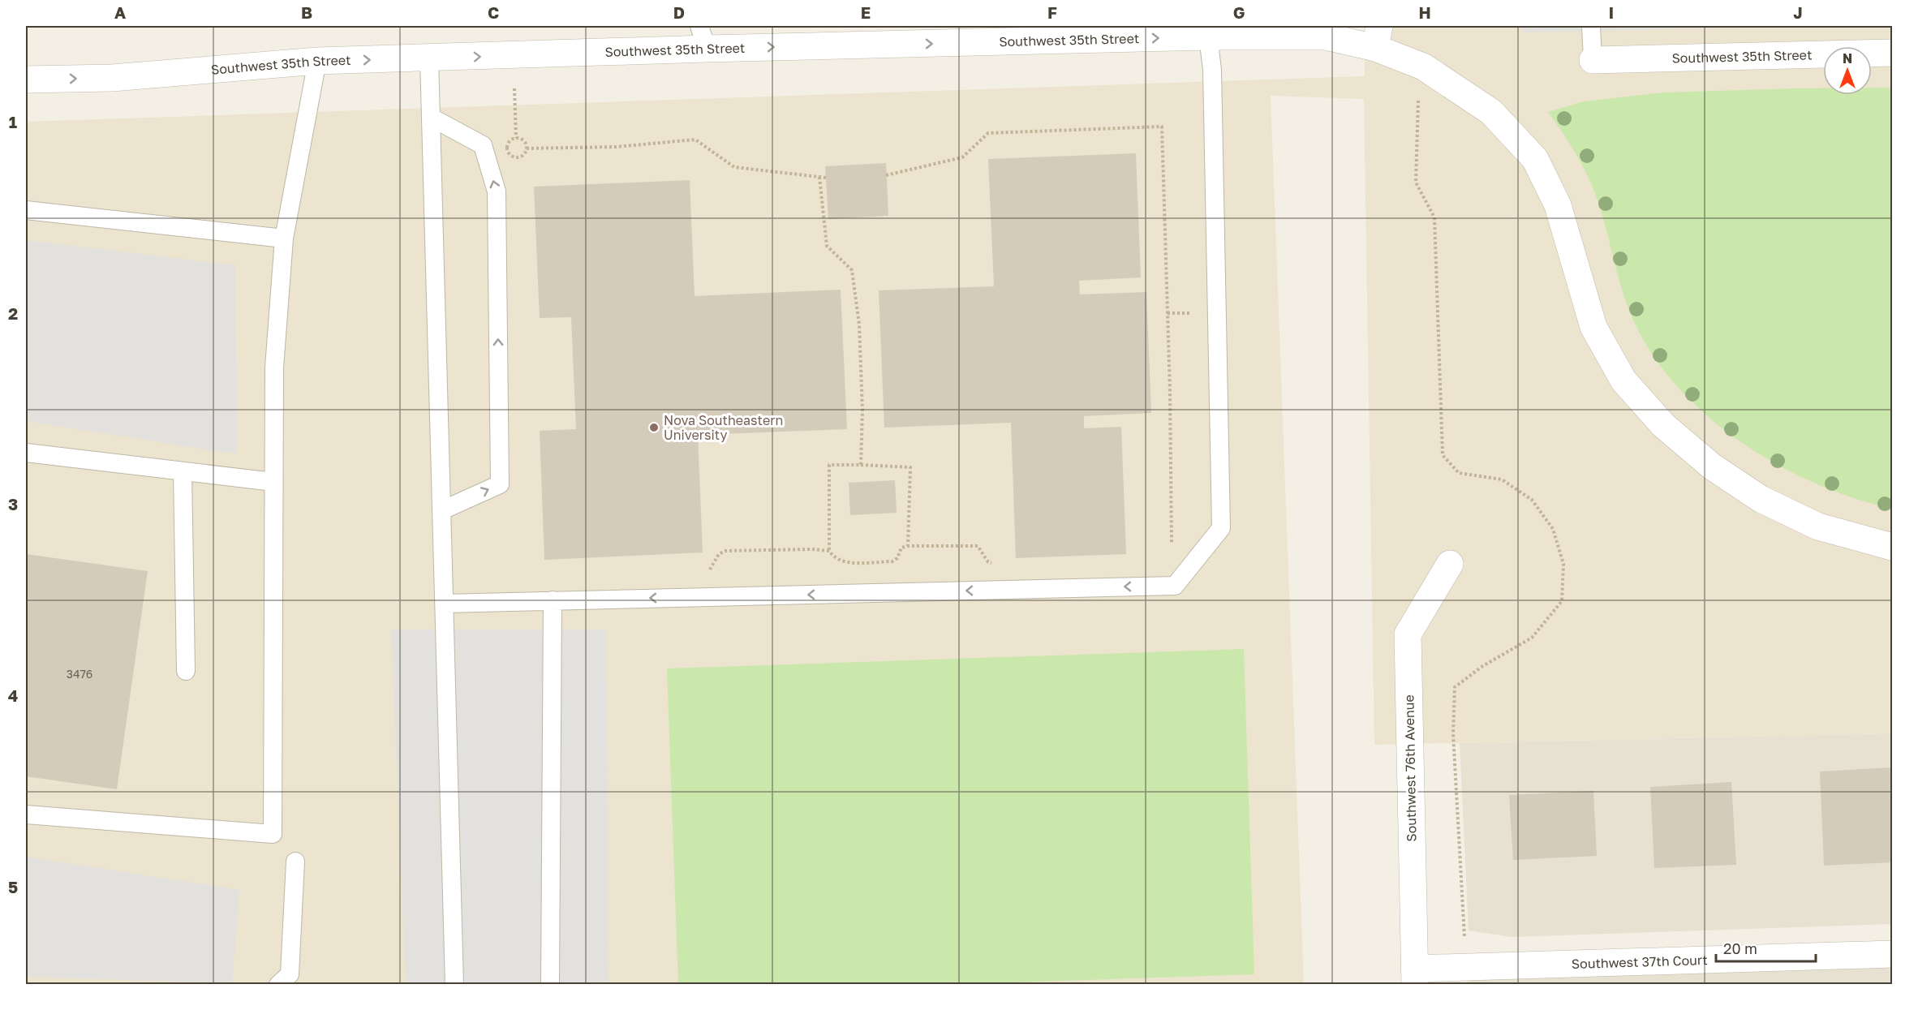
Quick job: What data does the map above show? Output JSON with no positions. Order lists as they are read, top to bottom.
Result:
{
  "streets": {
    "street": ["Southwest 35th Street", "Southwest 76th Avenue", "Southwest 37th Court"]
  },
  "crossings": [
    ["Southwest 76th Avenue", "Southwest 37th Court"]
  ],
  "one_way": ["Southwest 35th Street"],
  "places": ["Nova Southeastern University"],
  "house_numbers": ["3476"],
  "scale_bar": "20 m",
  "north": "top",
  "grid": {
    "columns": [
      "A",
      "B",
      "C",
      "D",
      "E",
      "F",
      "G",
      "H",
      "I",
      "J"
    ],
    "rows": [
      "1",
      "2",
      "3",
      "4",
      "5"
    ]
  }
}
